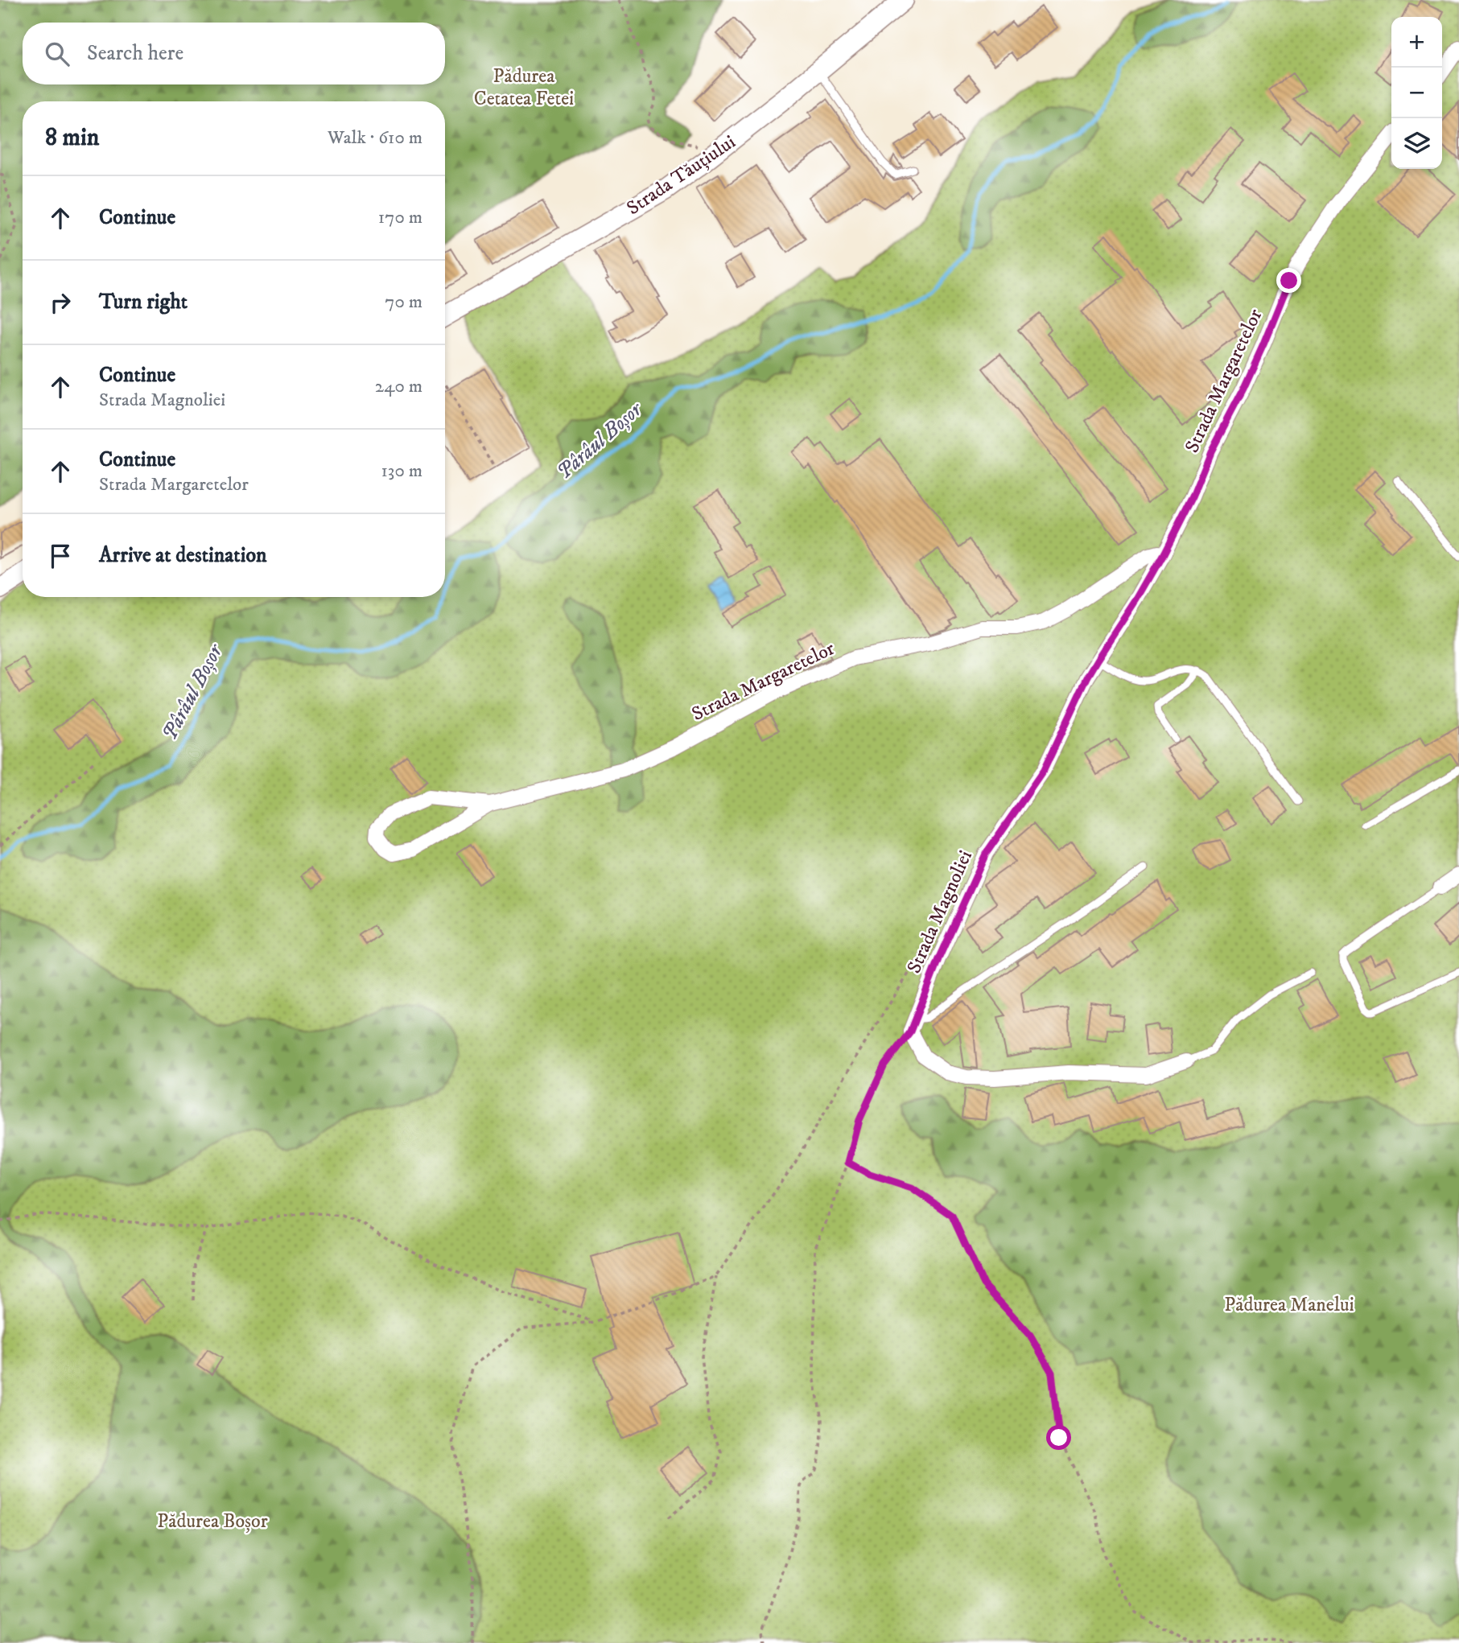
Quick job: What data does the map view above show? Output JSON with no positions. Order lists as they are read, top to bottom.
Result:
{
  "streets": {
    "main road": ["Strada Tăuțiului"],
    "street": ["Strada Margaretelor", "Strada Magnoliei"]
  },
  "crossings": [
    ["Strada Margaretelor", "Strada Magnoliei"]
  ],
  "water": ["Pârâul Boșor"],
  "parks": ["Pădurea Cetatea Fetei", "Pădurea Manelui", "Pădurea Boșor"],
  "page": {
    "map_buttons": ["+", "−"],
    "search": "Search here",
    "heading": ["8 min", "Walk · 610 m"],
    "list": [
      ["Continue", "170 m"],
      ["Turn right", "70 m"],
      ["Continue", "Strada Magnoliei", "240 m"],
      ["Continue", "Strada Margaretelor", "130 m"],
      "Arrive at destination"
    ]
  }
}
